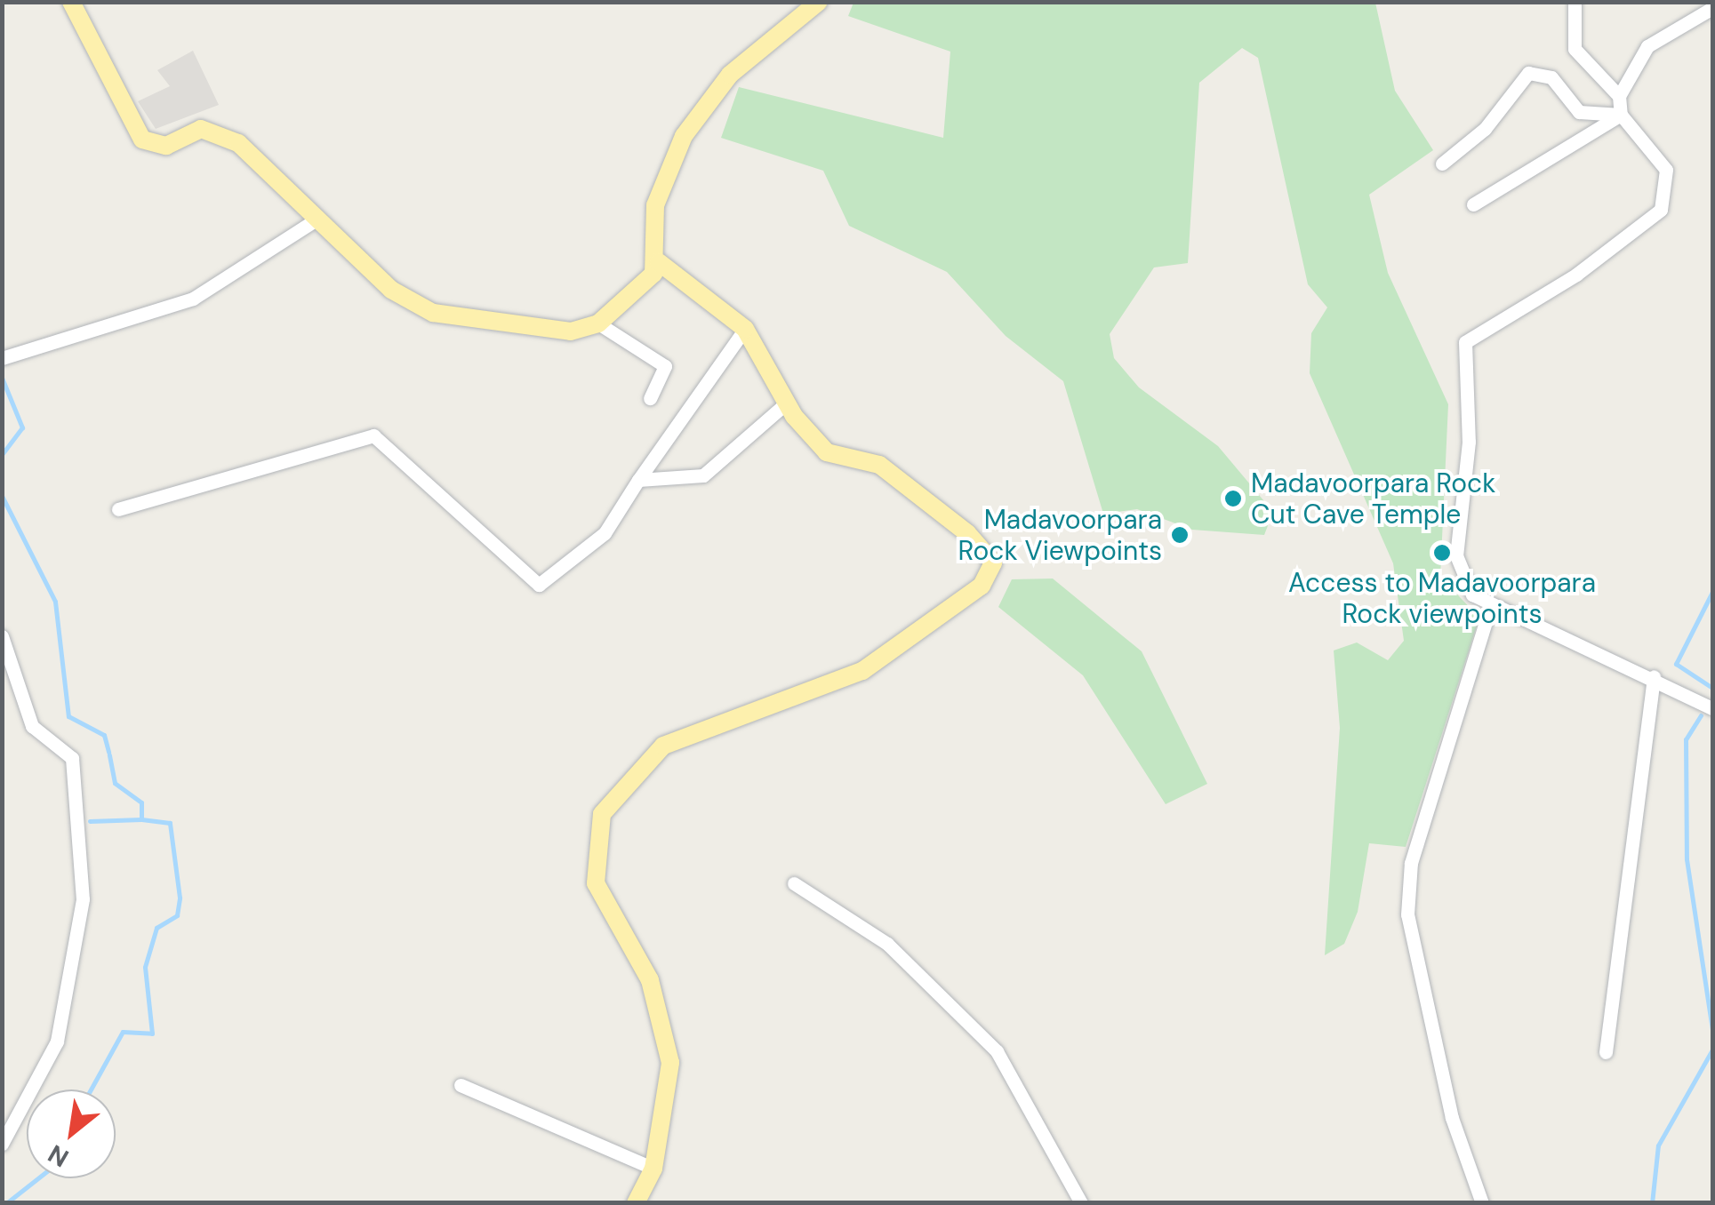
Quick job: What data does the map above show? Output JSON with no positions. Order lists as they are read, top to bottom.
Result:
{
  "places": ["Madavoorpara Rock Cut Cave Temple", "Madavoorpara Rock Viewpoints", "Access to Madavoorpara Rock viewpoints"],
  "north": "bottom left"
}
